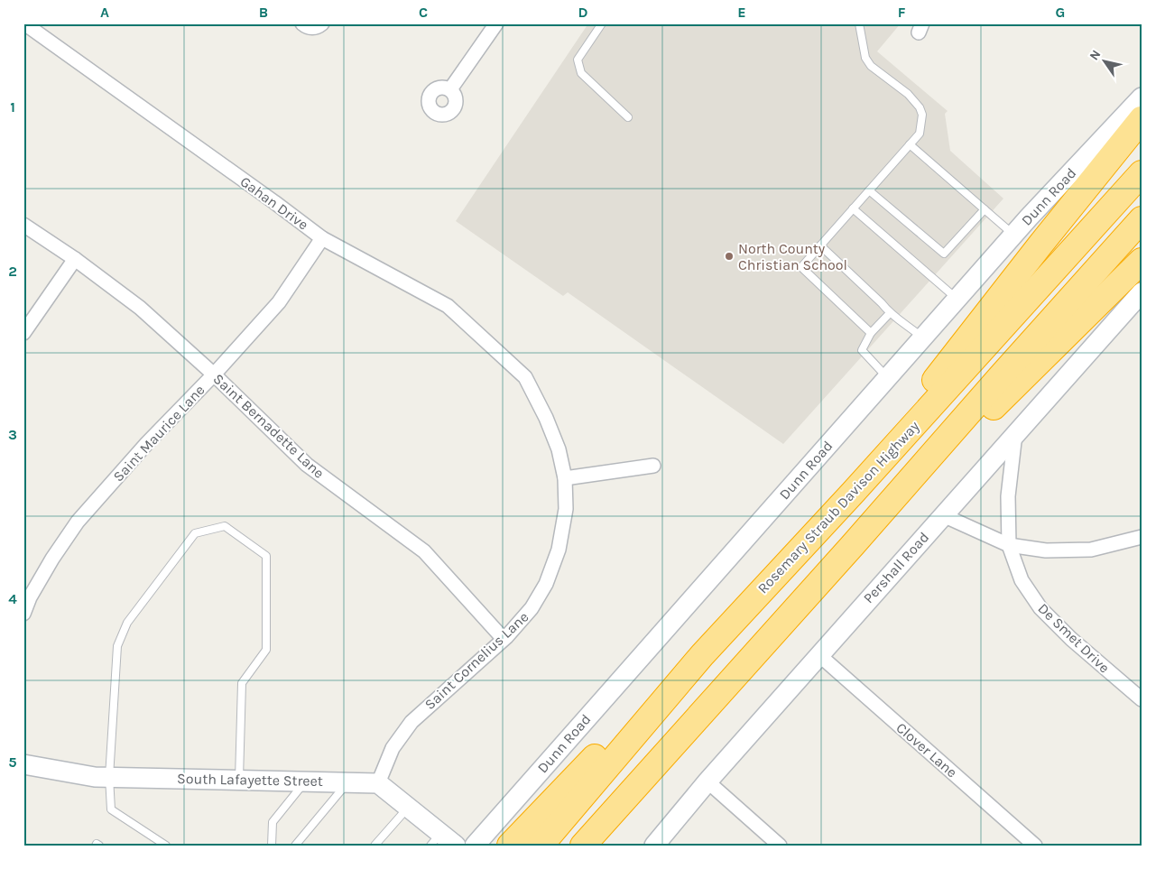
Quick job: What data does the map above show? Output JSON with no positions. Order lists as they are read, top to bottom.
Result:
{
  "streets": {
    "highway": ["Rosemary Straub Davison Highway"],
    "street": [
      "Dunn Road",
      "Gahan Drive",
      "Saint Bernadette Lane",
      "Saint Maurice Lane",
      "Pershall Road",
      "De Smet Drive",
      "Saint Cornelius Lane",
      "Clover Lane",
      "South Lafayette Street"
    ]
  },
  "crossings": [
    ["Gahan Drive", "Saint Maurice Lane"],
    ["Gahan Drive", "Saint Cornelius Lane"],
    ["Saint Bernadette Lane", "Saint Maurice Lane"],
    ["Saint Bernadette Lane", "Saint Cornelius Lane"],
    ["Pershall Road", "De Smet Drive"],
    ["Pershall Road", "Clover Lane"],
    ["Saint Cornelius Lane", "South Lafayette Street"]
  ],
  "places": ["North County Christian School"],
  "north": "top left",
  "grid": {
    "columns": [
      "A",
      "B",
      "C",
      "D",
      "E",
      "F",
      "G"
    ],
    "rows": [
      "1",
      "2",
      "3",
      "4",
      "5"
    ]
  }
}
